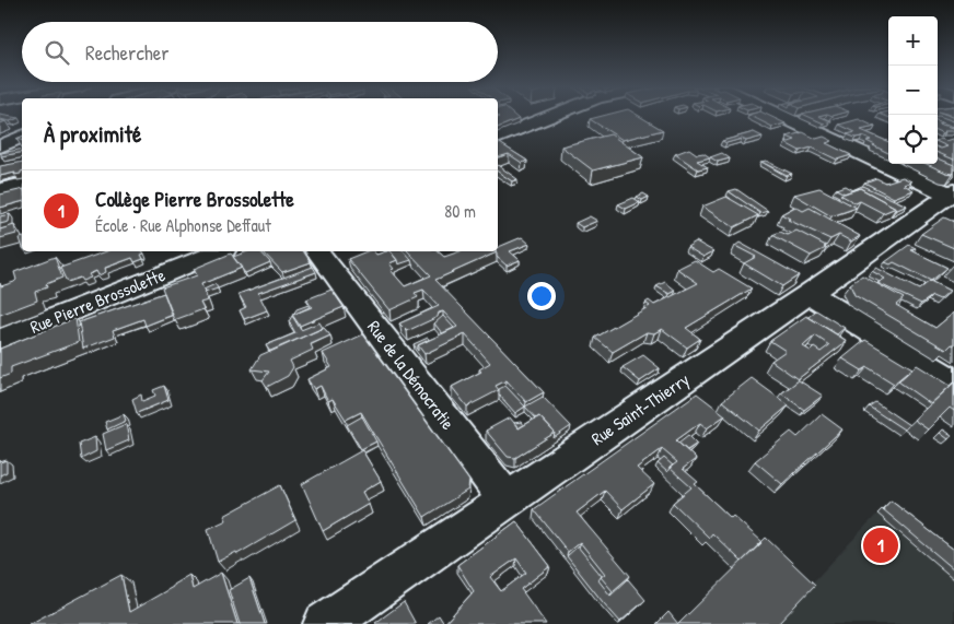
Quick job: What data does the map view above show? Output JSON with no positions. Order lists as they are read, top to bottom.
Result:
{
  "streets": {
    "street": ["Rue Pierre Brossolette", "Rue de la Démocratie", "Rue Saint-Thierry"]
  },
  "crossings": [
    ["Rue de la Démocratie", "Rue Saint-Thierry"]
  ],
  "page": {
    "map_buttons": ["+", "−"],
    "search": "Rechercher",
    "heading": "À proximité",
    "list": [
      {
        "mark": "1",
        "name": "Collège Pierre Brossolette",
        "note": "École · Rue Alphonse Deffaut",
        "value": "80 m"
      }
    ],
    "pins": "1"
  }
}
